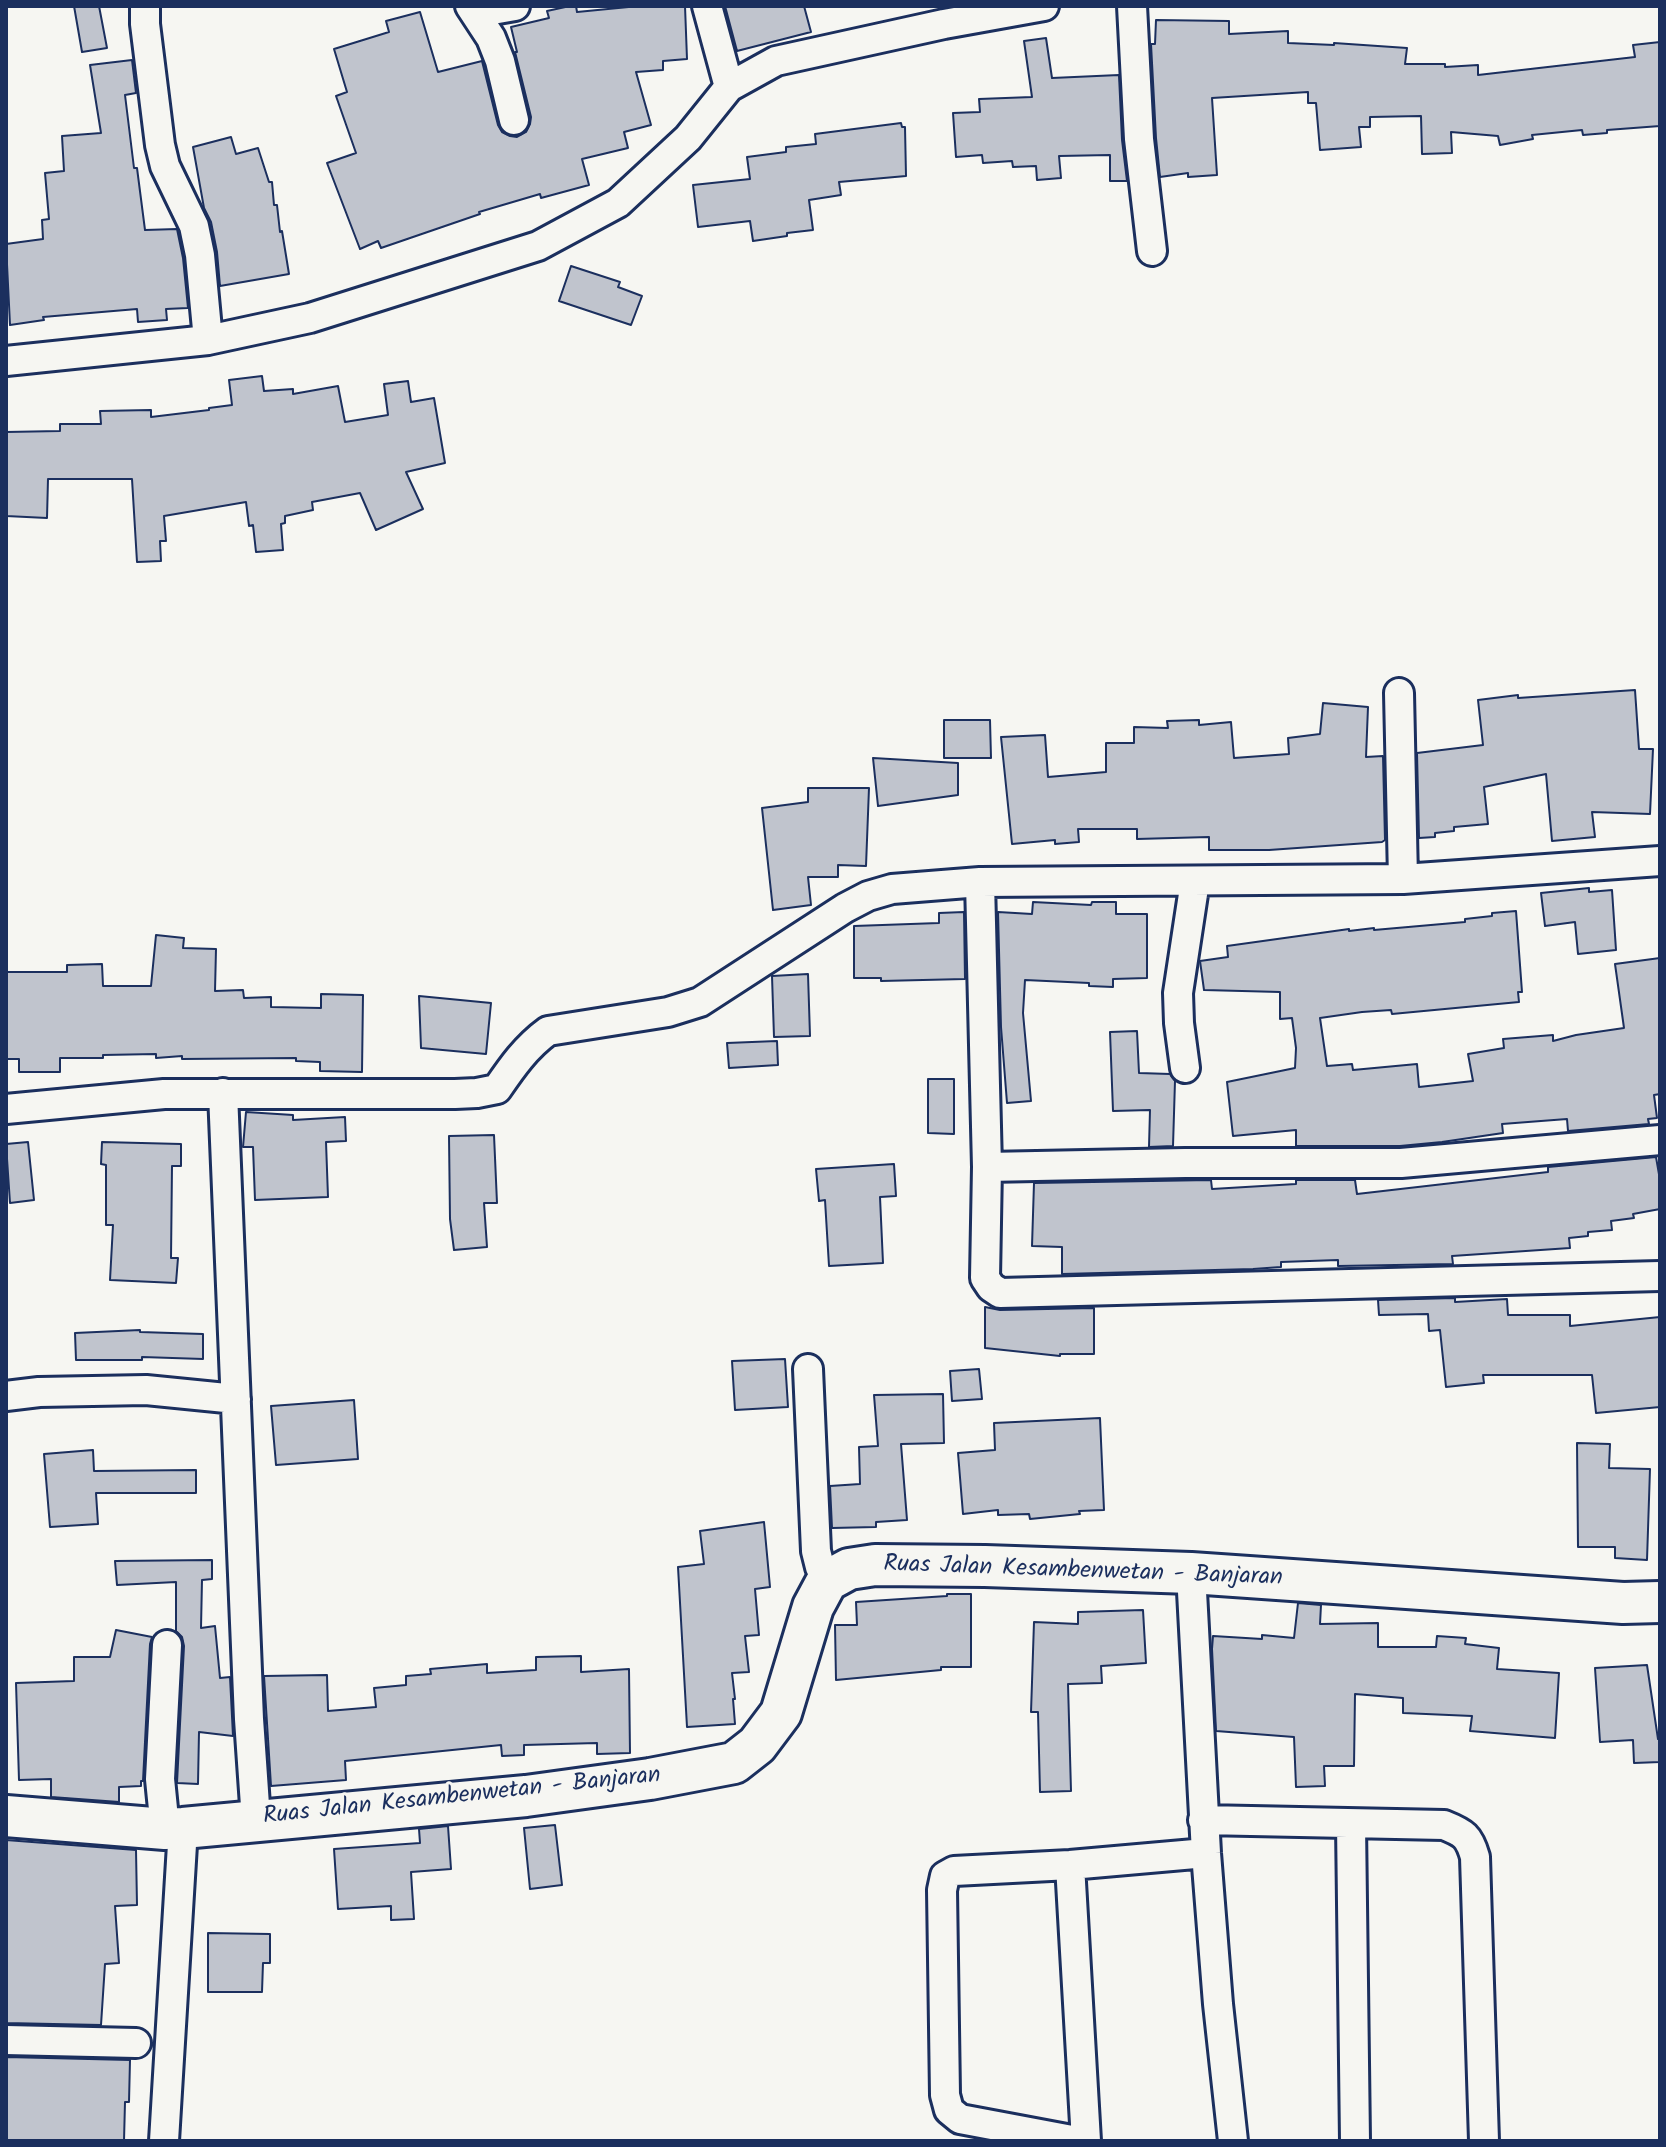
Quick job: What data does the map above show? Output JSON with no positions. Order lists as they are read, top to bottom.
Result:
{
  "streets": {
    "main road": ["Ruas Jalan Kesambenwetan - Banjaran"]
  }
}
